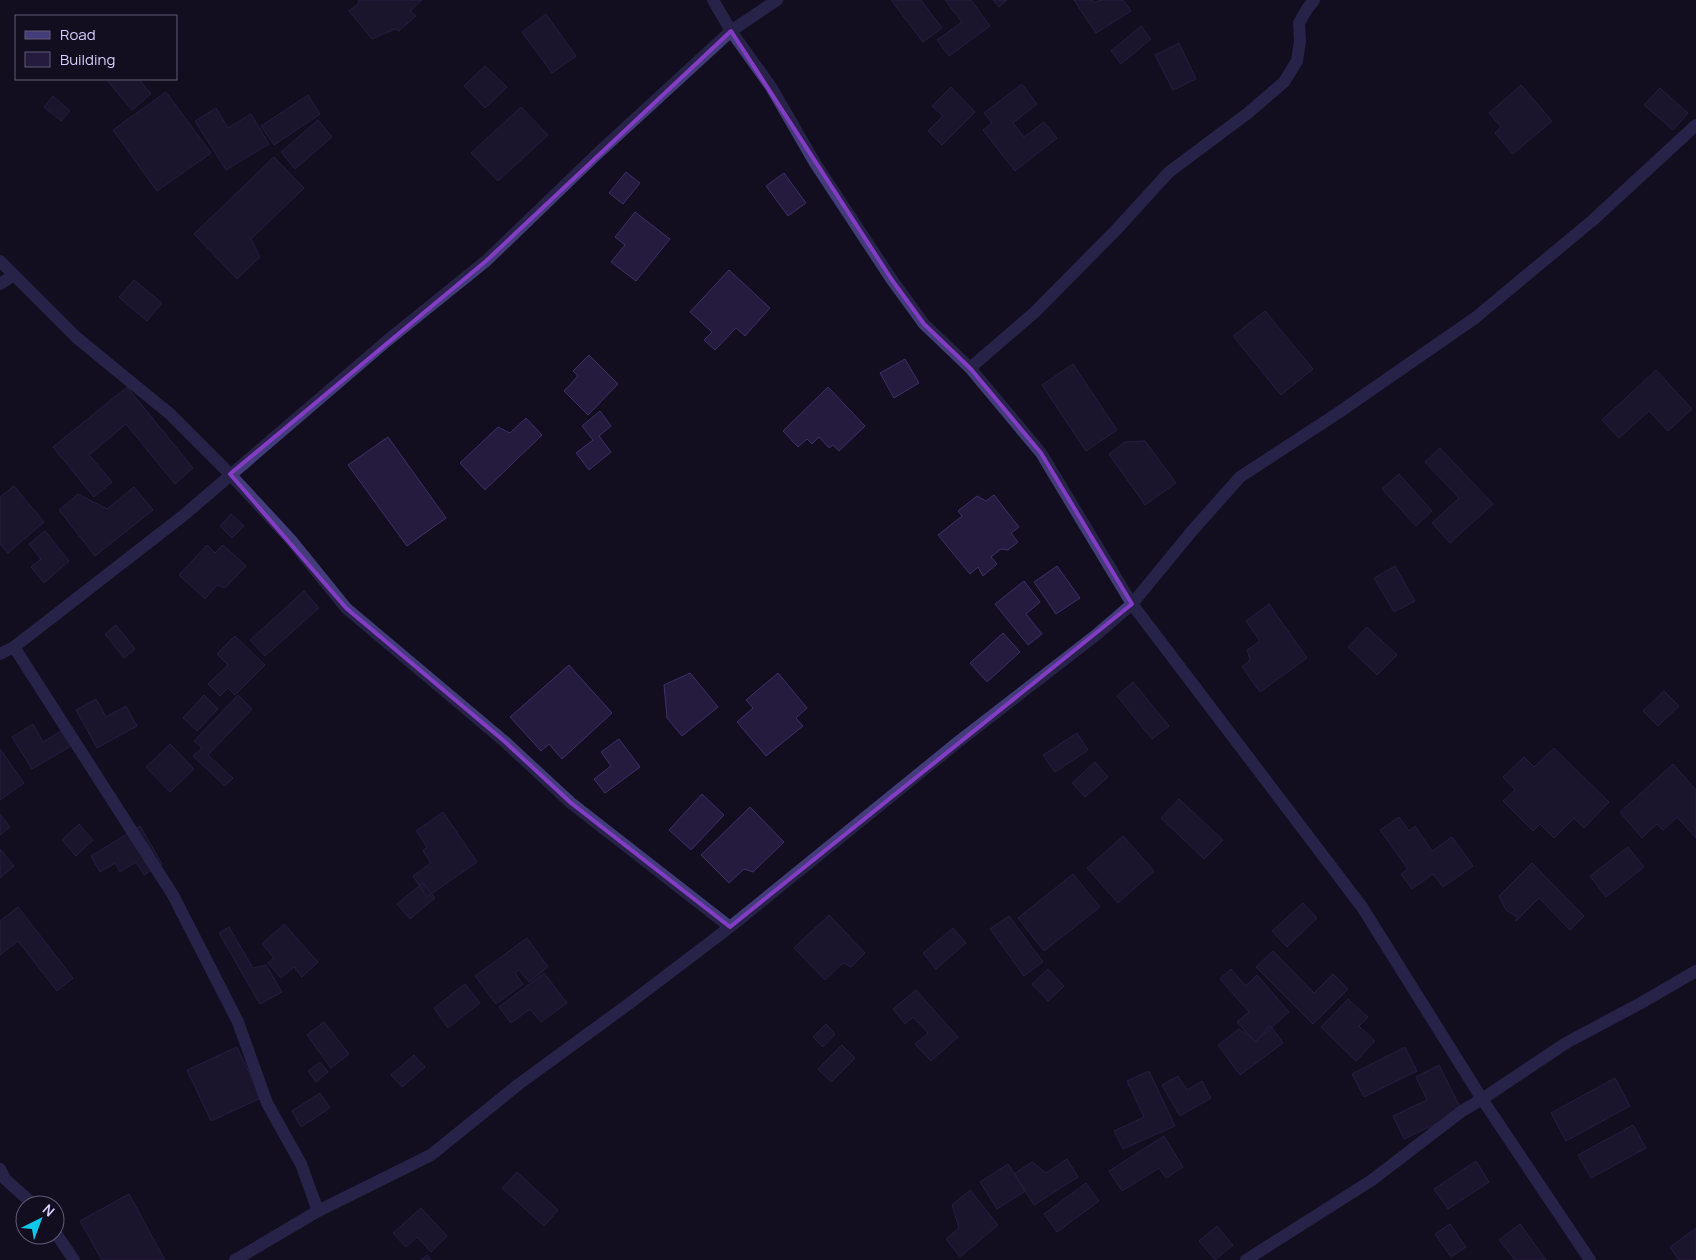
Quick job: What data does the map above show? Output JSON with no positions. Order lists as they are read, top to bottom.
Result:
{
  "legend": ["Road", "Building"],
  "north": "top right"
}
